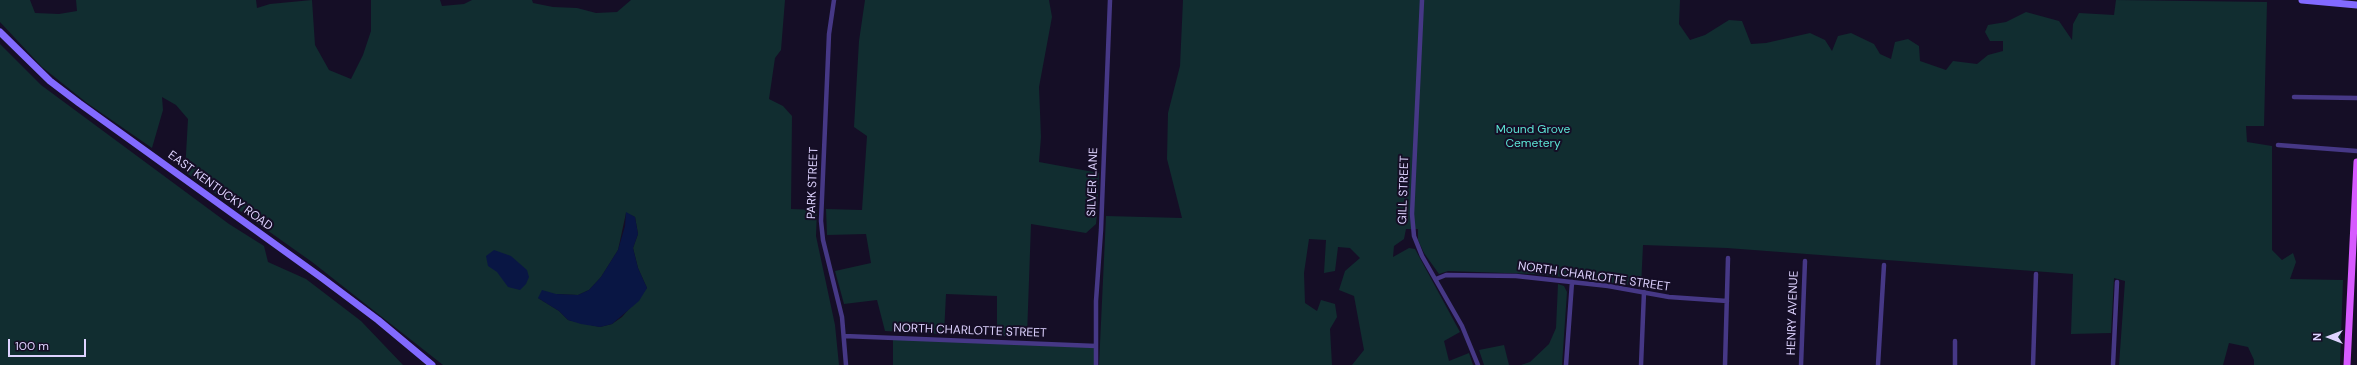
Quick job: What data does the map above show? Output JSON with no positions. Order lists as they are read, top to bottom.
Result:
{
  "streets": {
    "main road": ["EAST KENTUCKY ROAD"],
    "street": [
      "SILVER LANE",
      "PARK STREET",
      "GILL STREET",
      "NORTH CHARLOTTE STREET",
      "HENRY AVENUE"
    ]
  },
  "crossings": [
    ["SILVER LANE", "NORTH CHARLOTTE STREET"],
    ["PARK STREET", "NORTH CHARLOTTE STREET"],
    ["GILL STREET", "NORTH CHARLOTTE STREET"]
  ],
  "parks": ["Mound Grove Cemetery"],
  "scale_bar": "100 m",
  "north": "left"
}
